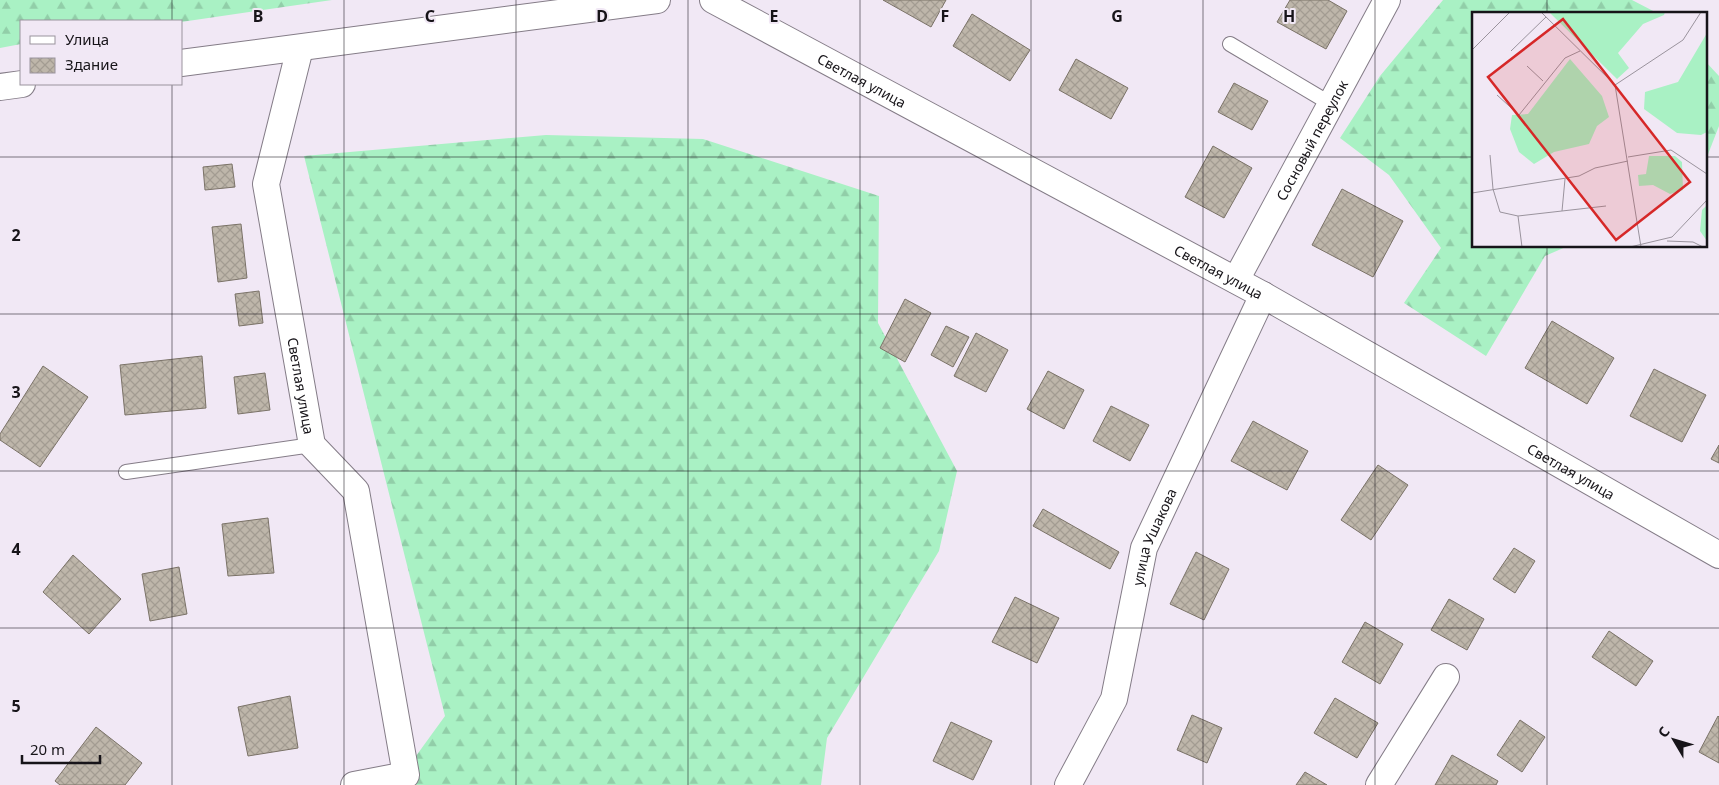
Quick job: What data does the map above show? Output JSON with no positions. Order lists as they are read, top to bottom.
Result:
{
  "streets": {
    "street": ["Светлая улица", "Сосновый переулок", "улица Ушакова"]
  },
  "crossings": [
    ["Светлая улица", "Сосновый переулок"],
    ["Светлая улица", "улица Ушакова"]
  ],
  "legend": ["Улица", "Здание"],
  "scale_bar": "20 m",
  "north": "top left",
  "grid": {
    "columns": [
      "B",
      "C",
      "D",
      "E",
      "F",
      "G",
      "H"
    ],
    "rows": [
      "2",
      "3",
      "4",
      "5"
    ]
  }
}
